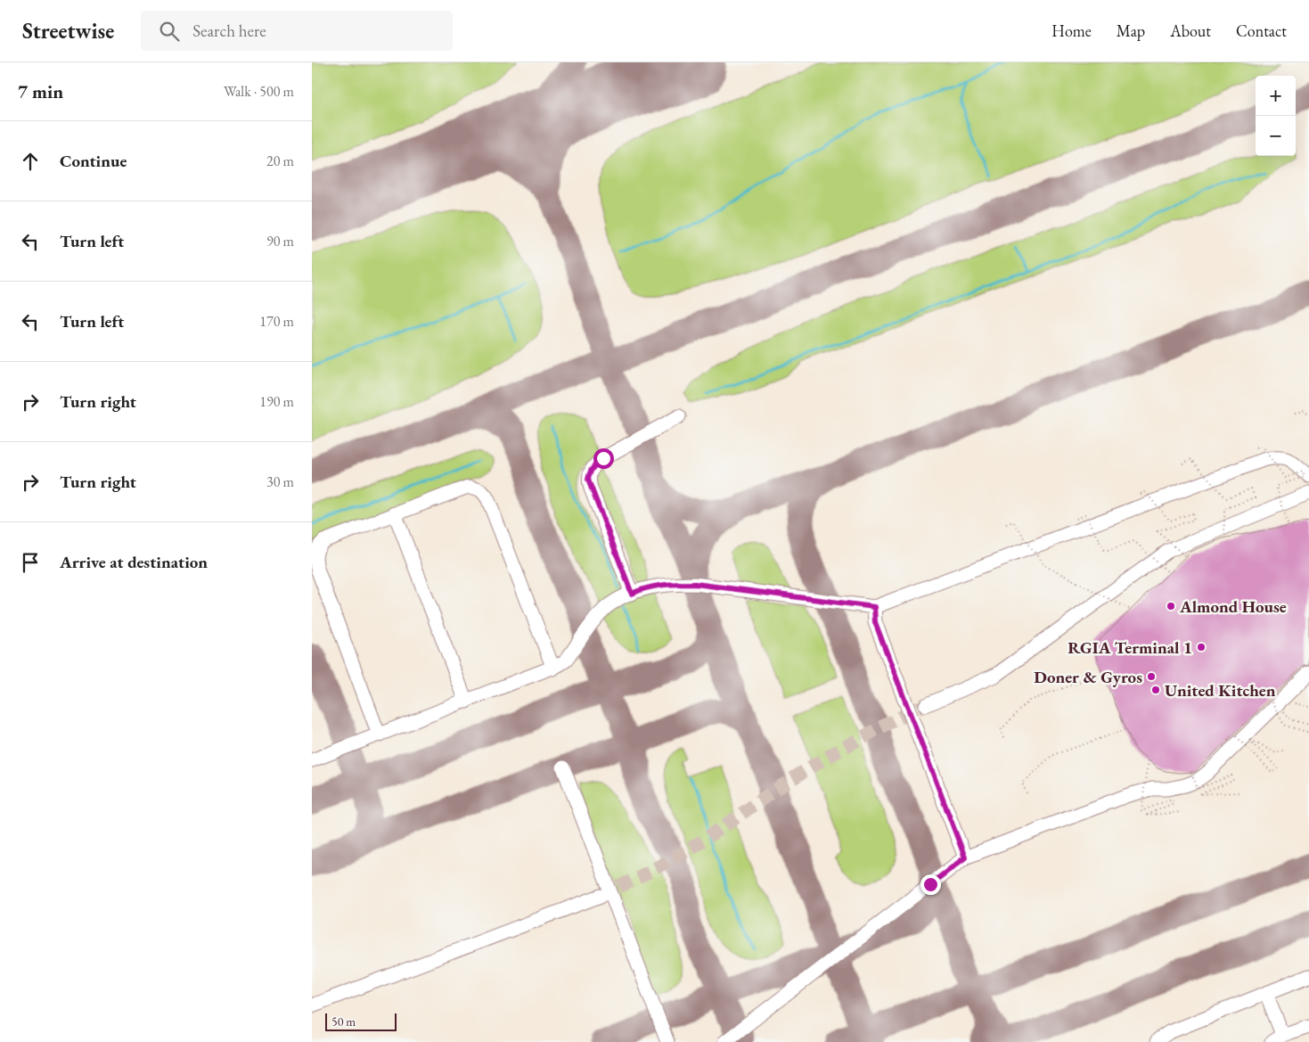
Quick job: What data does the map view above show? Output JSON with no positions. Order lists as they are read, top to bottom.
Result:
{
  "places": [
    "Almond House",
    "RGIA Terminal 1",
    "Doner & Gyros",
    "United Kitchen"
  ],
  "scale_bar": "50 m",
  "page": {
    "header": "Streetwise",
    "search": "Search here",
    "nav": [
      "Home",
      "Map",
      "About",
      "Contact"
    ],
    "heading": ["7 min", "Walk · 500 m"],
    "map_buttons": ["+", "−"],
    "list": [
      ["Continue", "20 m"],
      ["Turn left", "90 m"],
      ["Turn left", "170 m"],
      ["Turn right", "190 m"],
      ["Turn right", "30 m"],
      "Arrive at destination"
    ],
    "scale": "50 m"
  }
}
